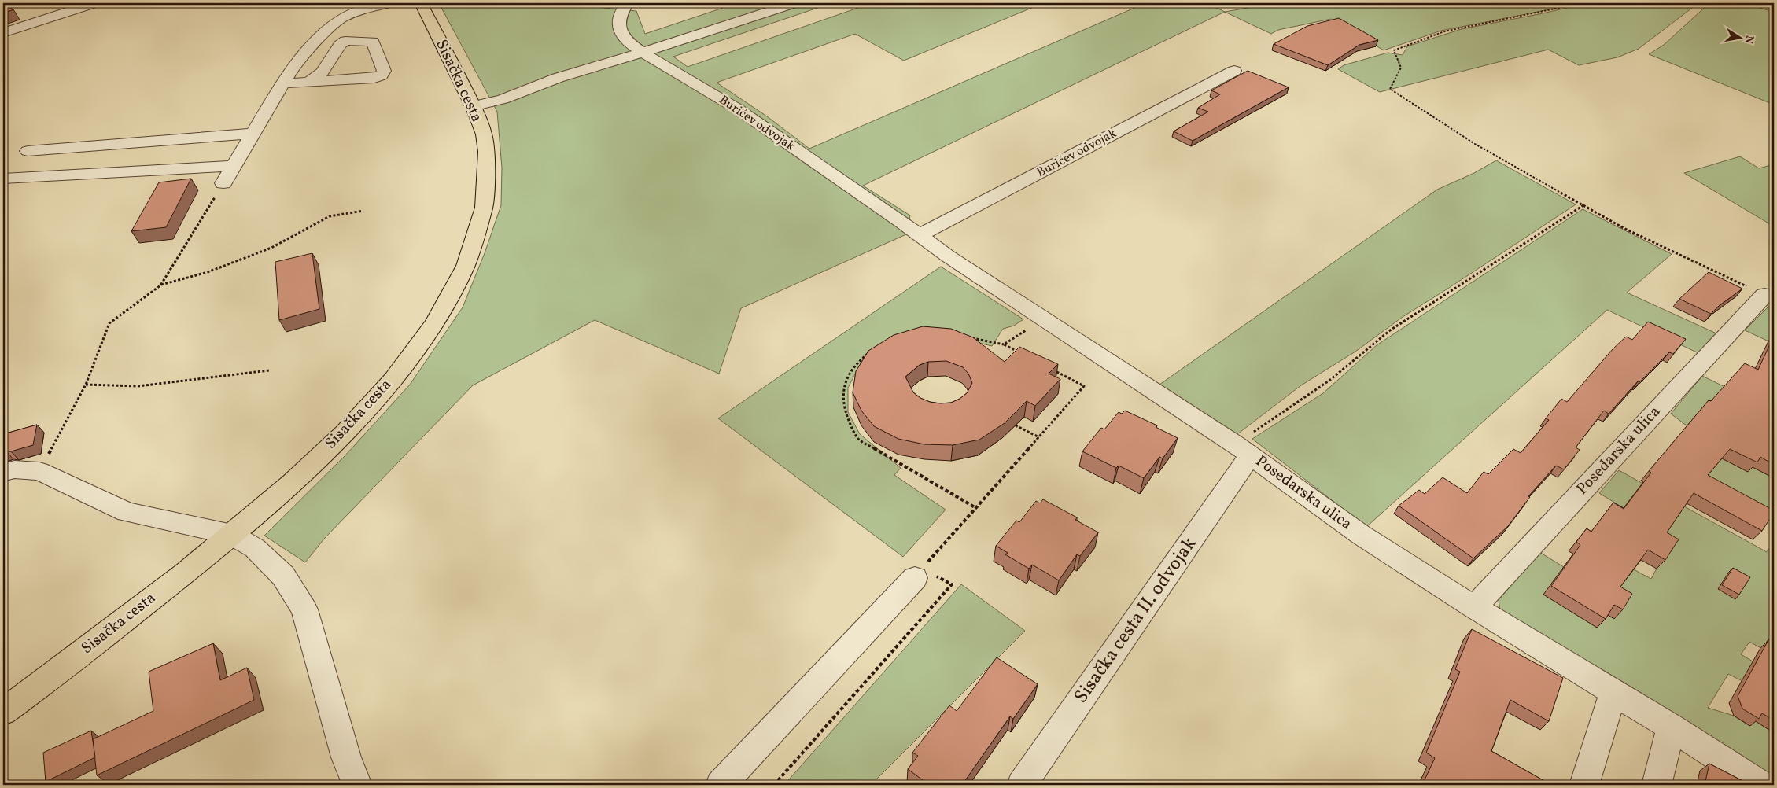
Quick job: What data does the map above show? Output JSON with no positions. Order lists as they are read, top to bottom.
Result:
{
  "streets": {
    "main road": ["Sisačka cesta"],
    "street": ["Burićev odvojak", "Posedarska ulica", "Sisačka cesta II. odvojak"]
  },
  "crossings": [
    ["Burićev odvojak", "Posedarska ulica"],
    ["Posedarska ulica", "Sisačka cesta II. odvojak"]
  ],
  "north": "right"
}
